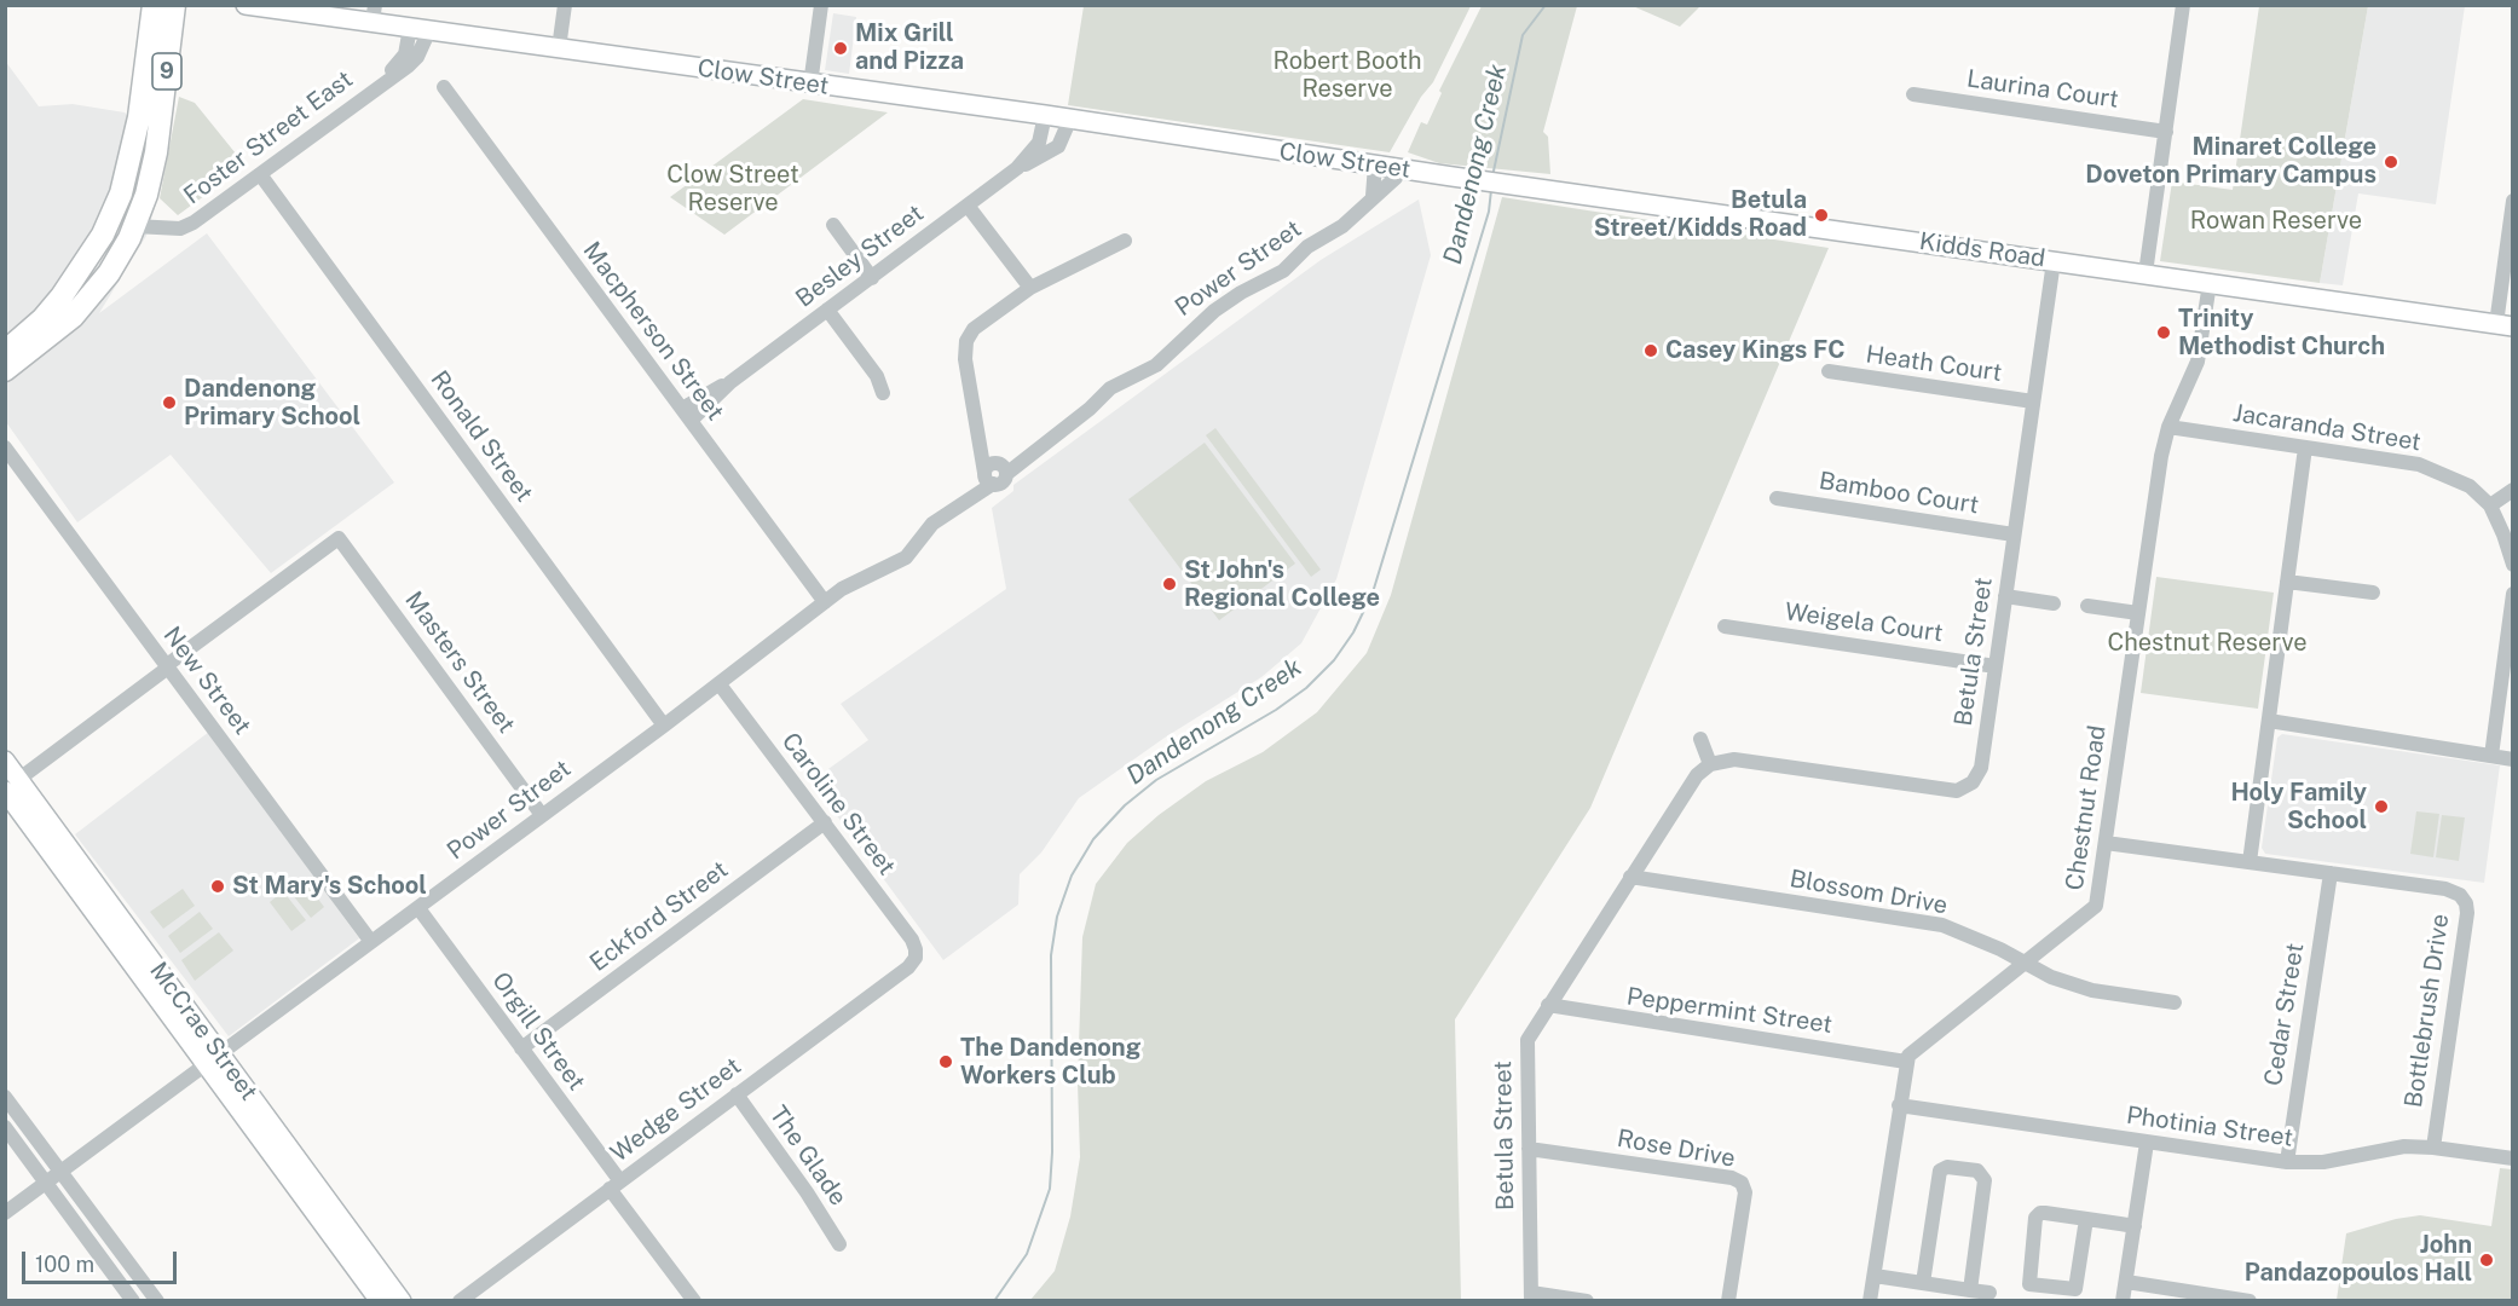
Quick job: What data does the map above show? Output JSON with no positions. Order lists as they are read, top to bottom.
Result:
{
  "streets": {
    "highway": ["9"],
    "main road": ["Clow Street", "Kidds Road", "McCrae Street"],
    "street": [
      "Laurina Court",
      "Foster Street East",
      "Besley Street",
      "Power Street",
      "Macpherson Street",
      "Heath Court",
      "Jacaranda Street",
      "Ronald Street",
      "Bamboo Court",
      "Weigela Court",
      "Betula Street",
      "Masters Street",
      "New Street",
      "Caroline Street",
      "Chestnut Road",
      "Blossom Drive",
      "Eckford Street",
      "Peppermint Street",
      "Bottlebrush Drive",
      "Cedar Street",
      "Orgill Street",
      "Wedge Street",
      "Photinia Street",
      "Rose Drive",
      "The Glade"
    ]
  },
  "crossings": [
    ["9", "Foster Street East"],
    ["Clow Street", "Foster Street East"],
    ["Clow Street", "Kidds Road"],
    ["Clow Street", "Besley Street"],
    ["Clow Street", "Power Street"],
    ["Foster Street East", "Ronald Street"],
    ["Kidds Road", "Betula Street"],
    ["Kidds Road", "Chestnut Road"],
    ["Besley Street", "Macpherson Street"],
    ["Power Street", "Macpherson Street"],
    ["Power Street", "Ronald Street"],
    ["Power Street", "Masters Street"],
    ["Power Street", "New Street"],
    ["Power Street", "Caroline Street"],
    ["Power Street", "McCrae Street"],
    ["Power Street", "Orgill Street"],
    ["Heath Court", "Betula Street"],
    ["Jacaranda Street", "Chestnut Road"],
    ["Bamboo Court", "Betula Street"],
    ["Weigela Court", "Betula Street"],
    ["Betula Street", "Blossom Drive"],
    ["Betula Street", "Peppermint Street"],
    ["Betula Street", "Rose Drive"],
    ["Masters Street", "New Street"],
    ["Caroline Street", "Eckford Street"],
    ["Caroline Street", "Wedge Street"],
    ["Chestnut Road", "Blossom Drive"],
    ["Chestnut Road", "Peppermint Street"],
    ["Chestnut Road", "Bottlebrush Drive"],
    ["Eckford Street", "Orgill Street"],
    ["Bottlebrush Drive", "Cedar Street"],
    ["Bottlebrush Drive", "Photinia Street"],
    ["Cedar Street", "Photinia Street"],
    ["Orgill Street", "Wedge Street"],
    ["Wedge Street", "The Glade"]
  ],
  "water": ["Dandenong Creek"],
  "parks": [
    "Robert Booth Reserve",
    "Clow Street Reserve",
    "Rowan Reserve",
    "Chestnut Reserve"
  ],
  "places": [
    "Mix Grill and Pizza",
    "Minaret College Doveton Primary Campus",
    "Betula Street/Kidds Road",
    "Trinity Methodist Church",
    "Casey Kings FC",
    "Dandenong Primary School",
    "St John's Regional College",
    "Holy Family School",
    "St Mary's School",
    "The Dandenong Workers Club",
    "John Pandazopoulos Hall"
  ],
  "scale_bar": "100 m"
}
